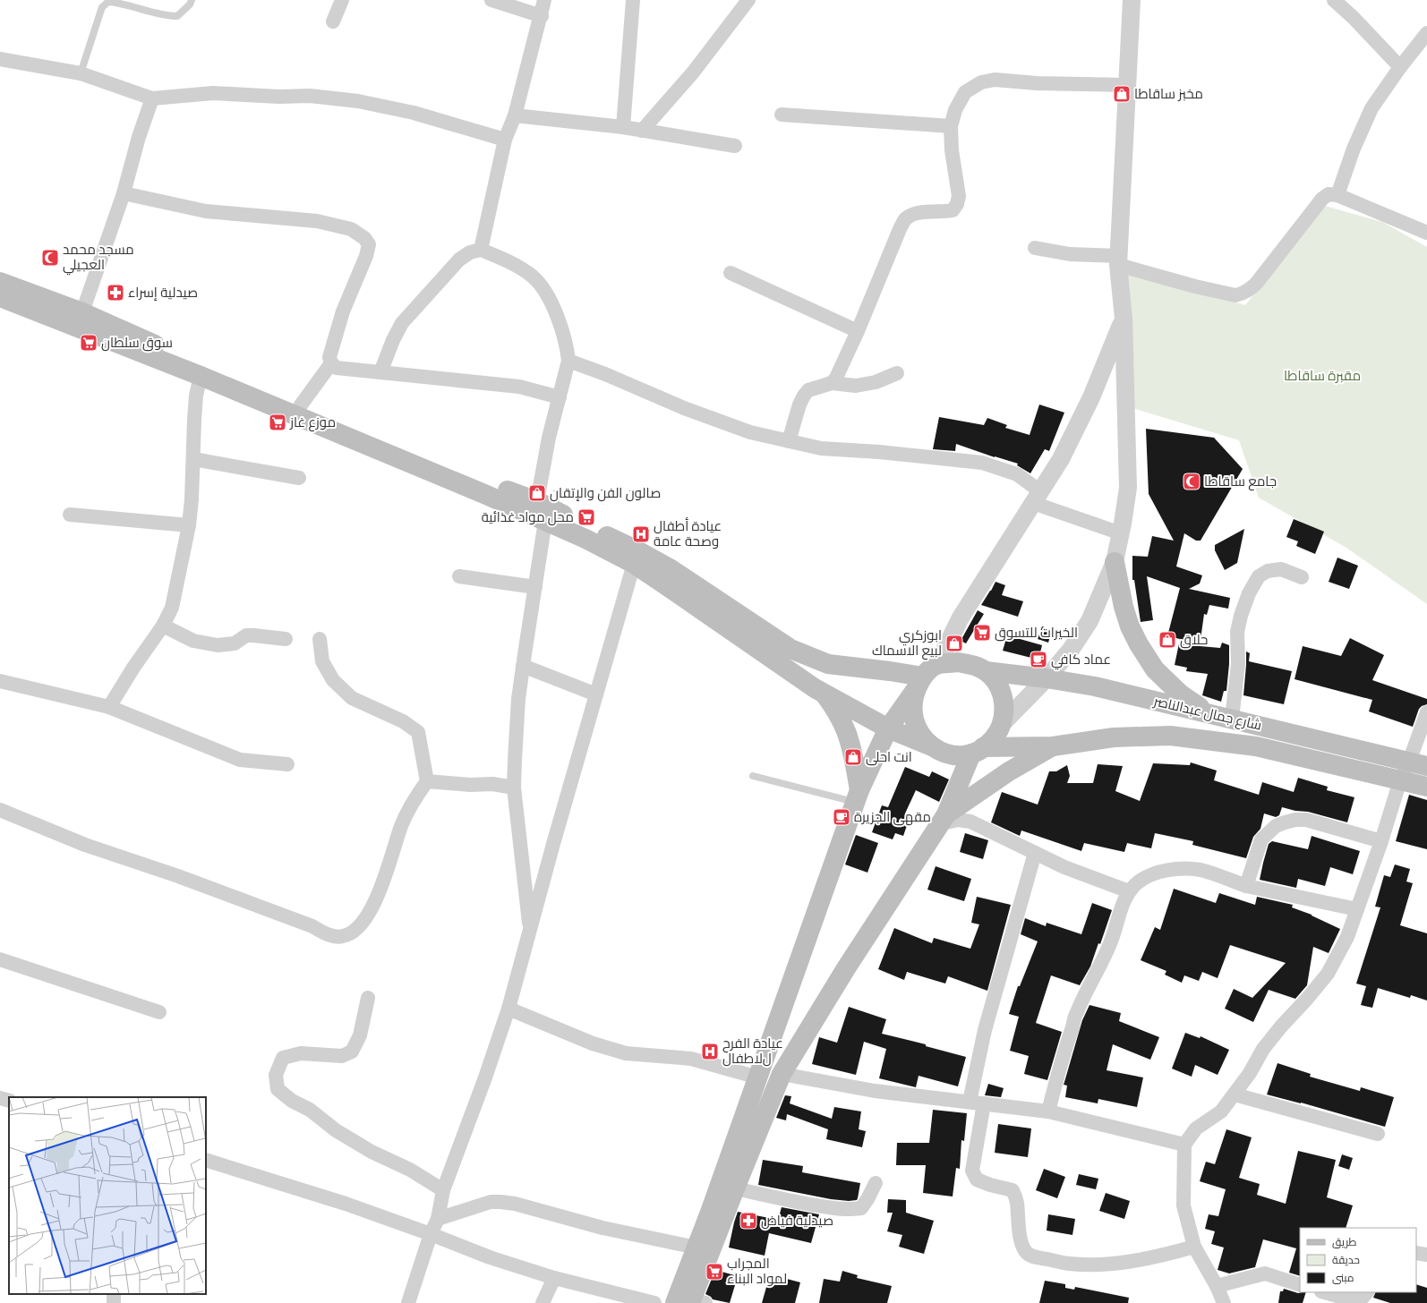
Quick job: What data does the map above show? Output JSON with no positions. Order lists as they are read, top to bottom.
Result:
{
  "streets": {
    "main road": ["شارع جمال عبدالناصر"]
  },
  "parks": ["مقبرة ساقاطا"],
  "places": {
    "shop": [
      "مخبز ساقاطا",
      "صالون الفن والإتقان",
      "حلاق",
      "ابوزكري لبيع اﻻسماك",
      "انت احلى"
    ],
    "mosque": ["مسجد محمد العجيلي", "جامع ساقاطا"],
    "pharmacy": ["صيدلية إسراء", "صيدلية فياض"],
    "supermarket": [
      "سوق سلطان",
      "موزع غاز",
      "محل مواد غذائية",
      "الخيرات للتسوق",
      "المجراب لمواد البناء"
    ],
    "hospital": ["عيادة أطفال وصحة عامة", "عيادة الفرح لﻻطفال"],
    "cafe": ["عماد كافي", "مقهى الجزيرة"]
  },
  "legend": ["طريق", "حديقة", "مبنى"]
}
